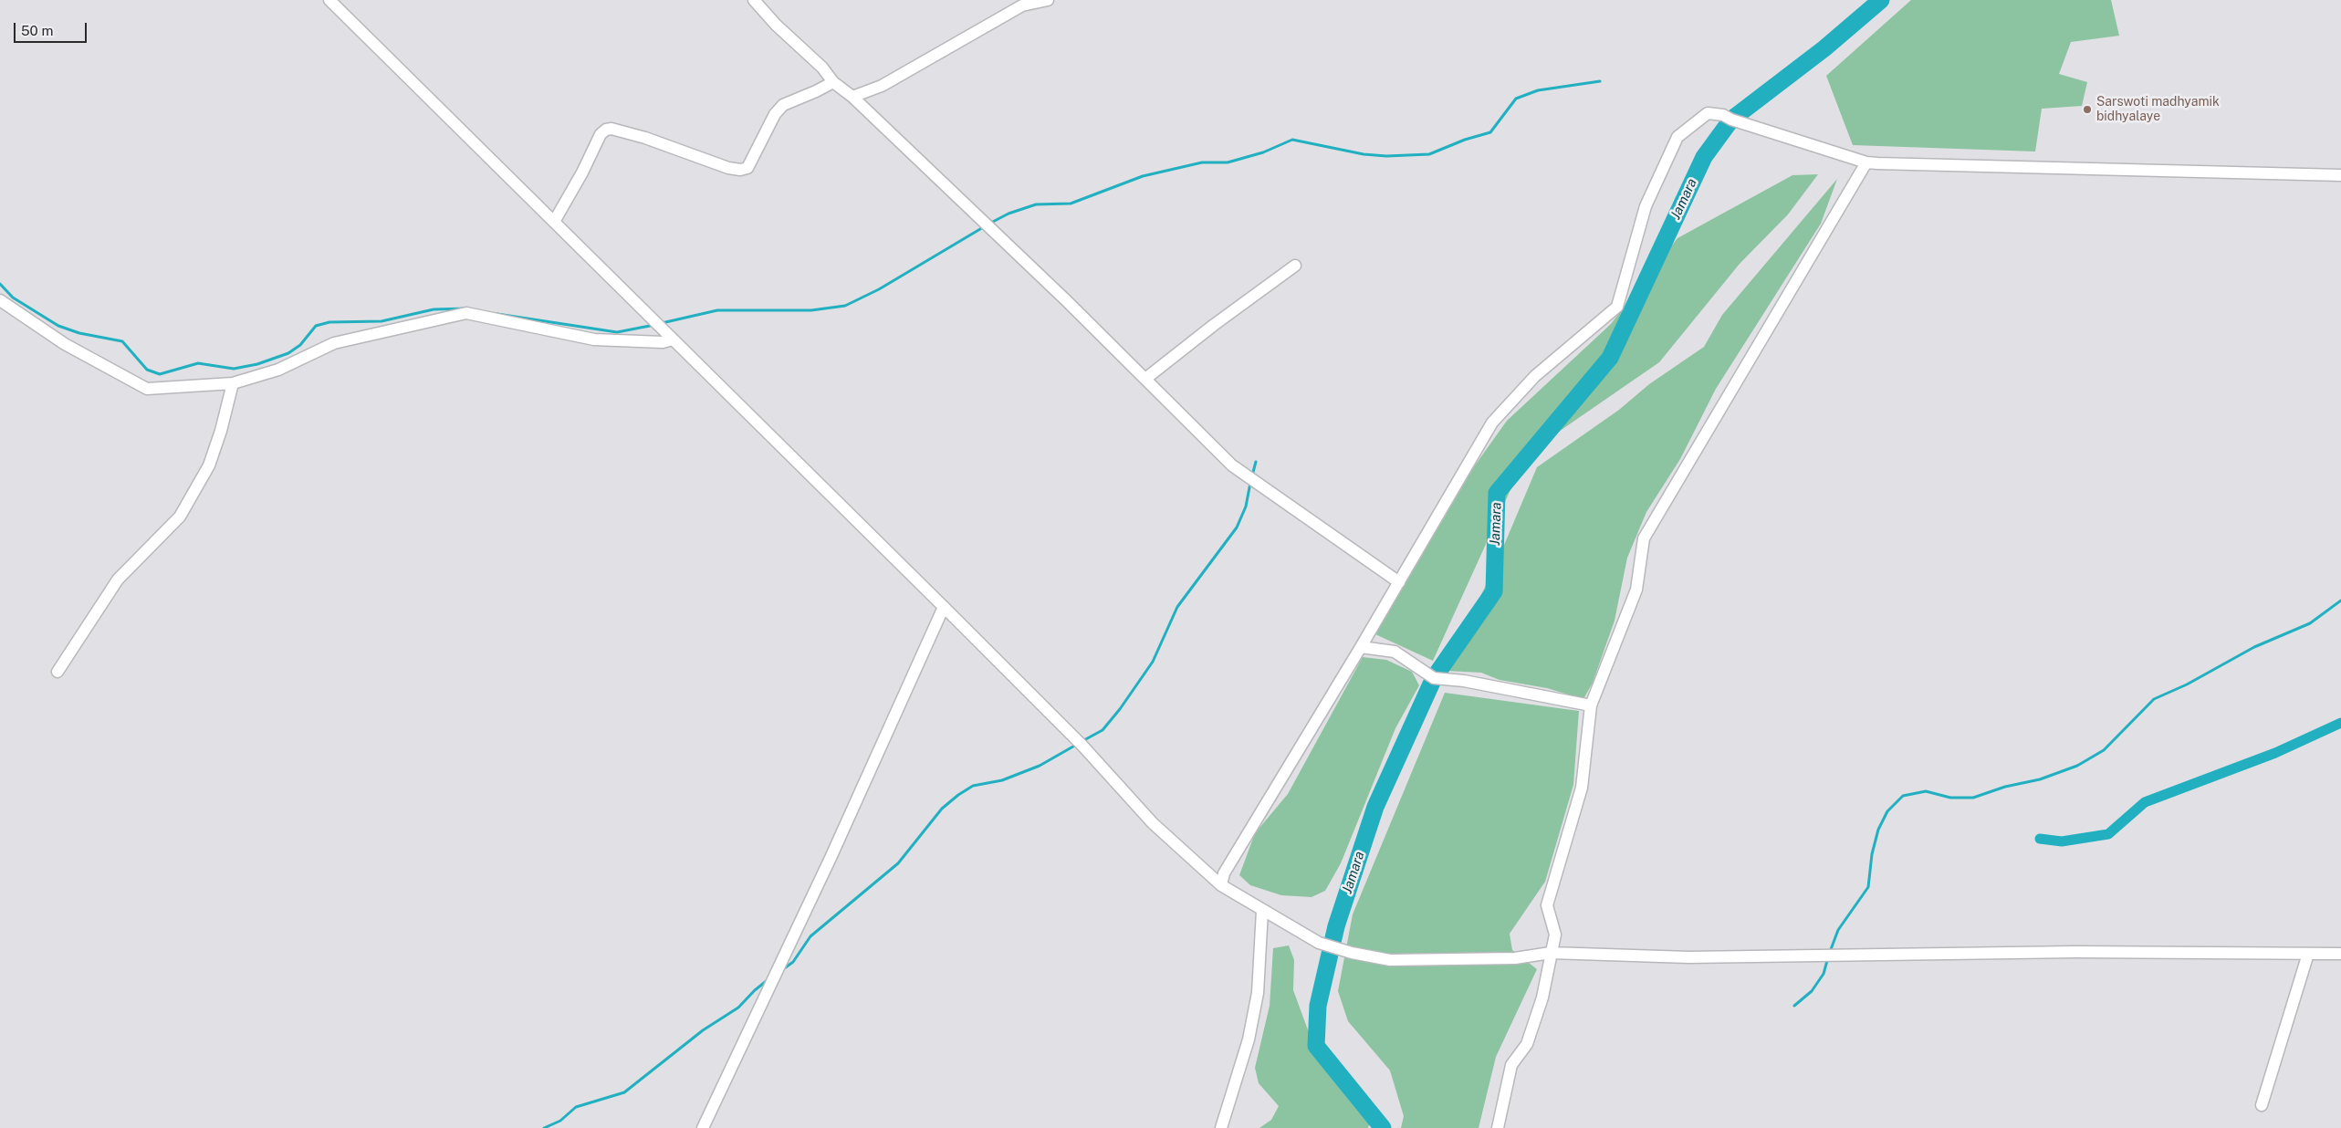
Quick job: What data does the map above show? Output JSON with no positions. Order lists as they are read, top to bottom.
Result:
{
  "water": ["Jamara"],
  "places": ["Sarswoti madhyamik bidhyalaye"],
  "scale_bar": "50 m"
}
